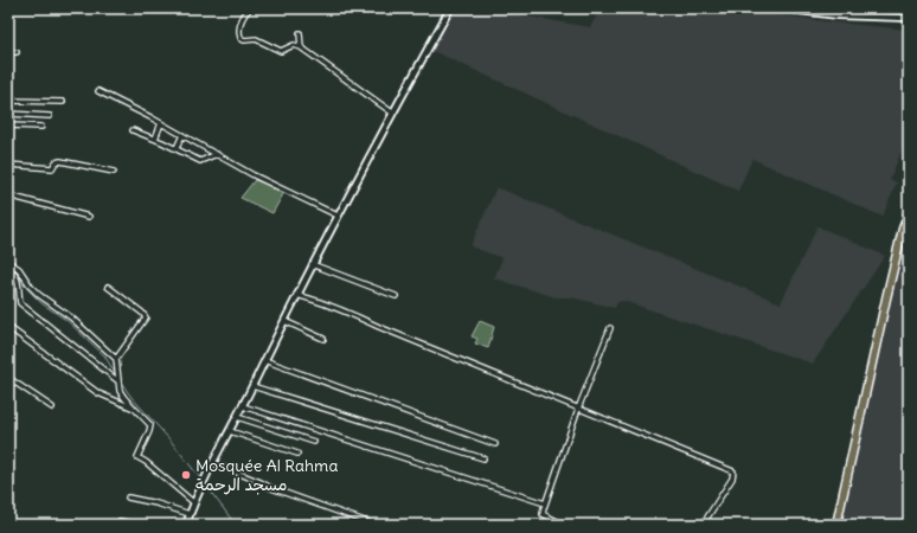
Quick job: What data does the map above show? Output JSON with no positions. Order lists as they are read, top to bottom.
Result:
{
  "places": ["Mosquée Al Rahma مسجد الرحمة"]
}
